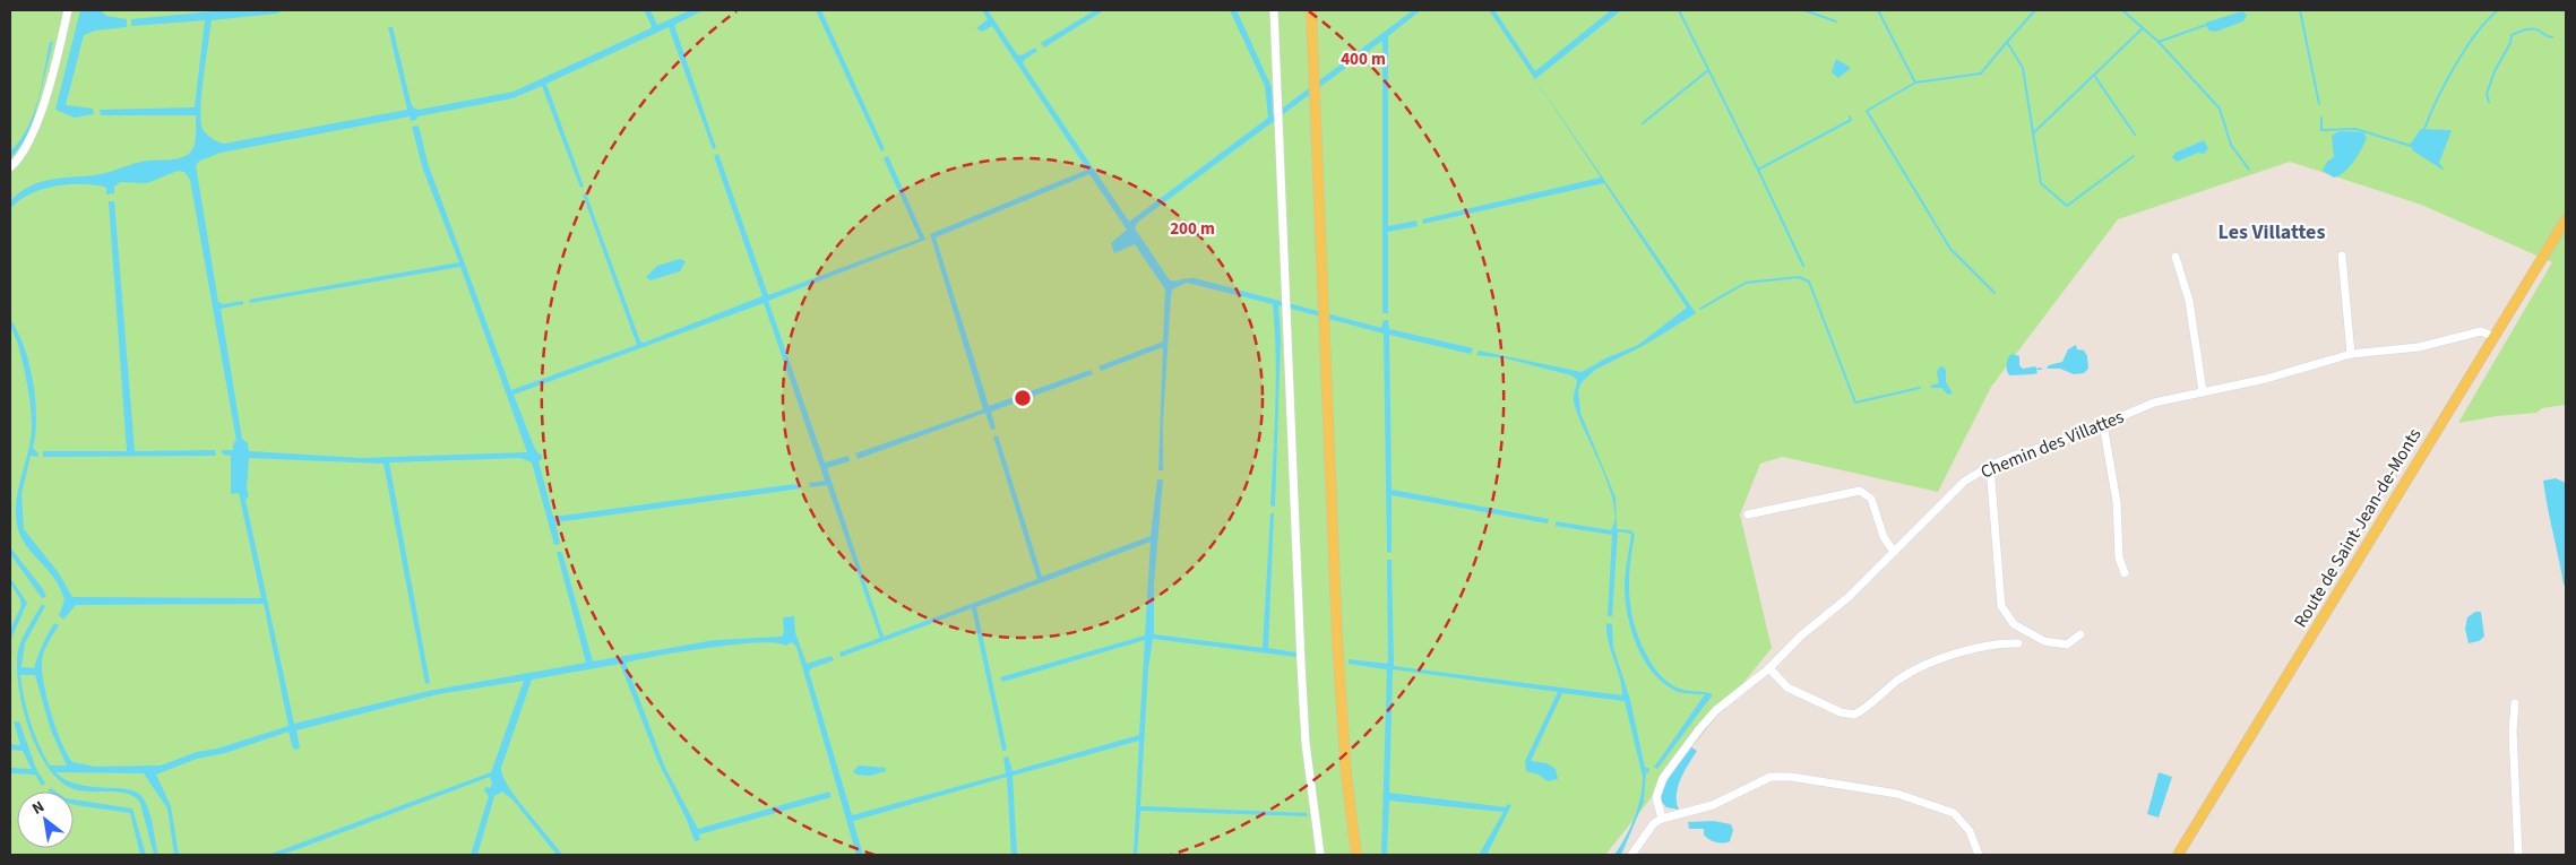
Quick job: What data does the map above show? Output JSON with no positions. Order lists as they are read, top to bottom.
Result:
{
  "streets": {
    "main road": ["Route de Saint-Jean-de-Monts"],
    "street": ["Chemin des Villattes"]
  },
  "crossings": [
    ["Chemin des Villattes", "Route de Saint-Jean-de-Monts"]
  ],
  "districts": ["Les Villattes"],
  "north": "top left",
  "rings": ["400 m", "200 m"]
}
